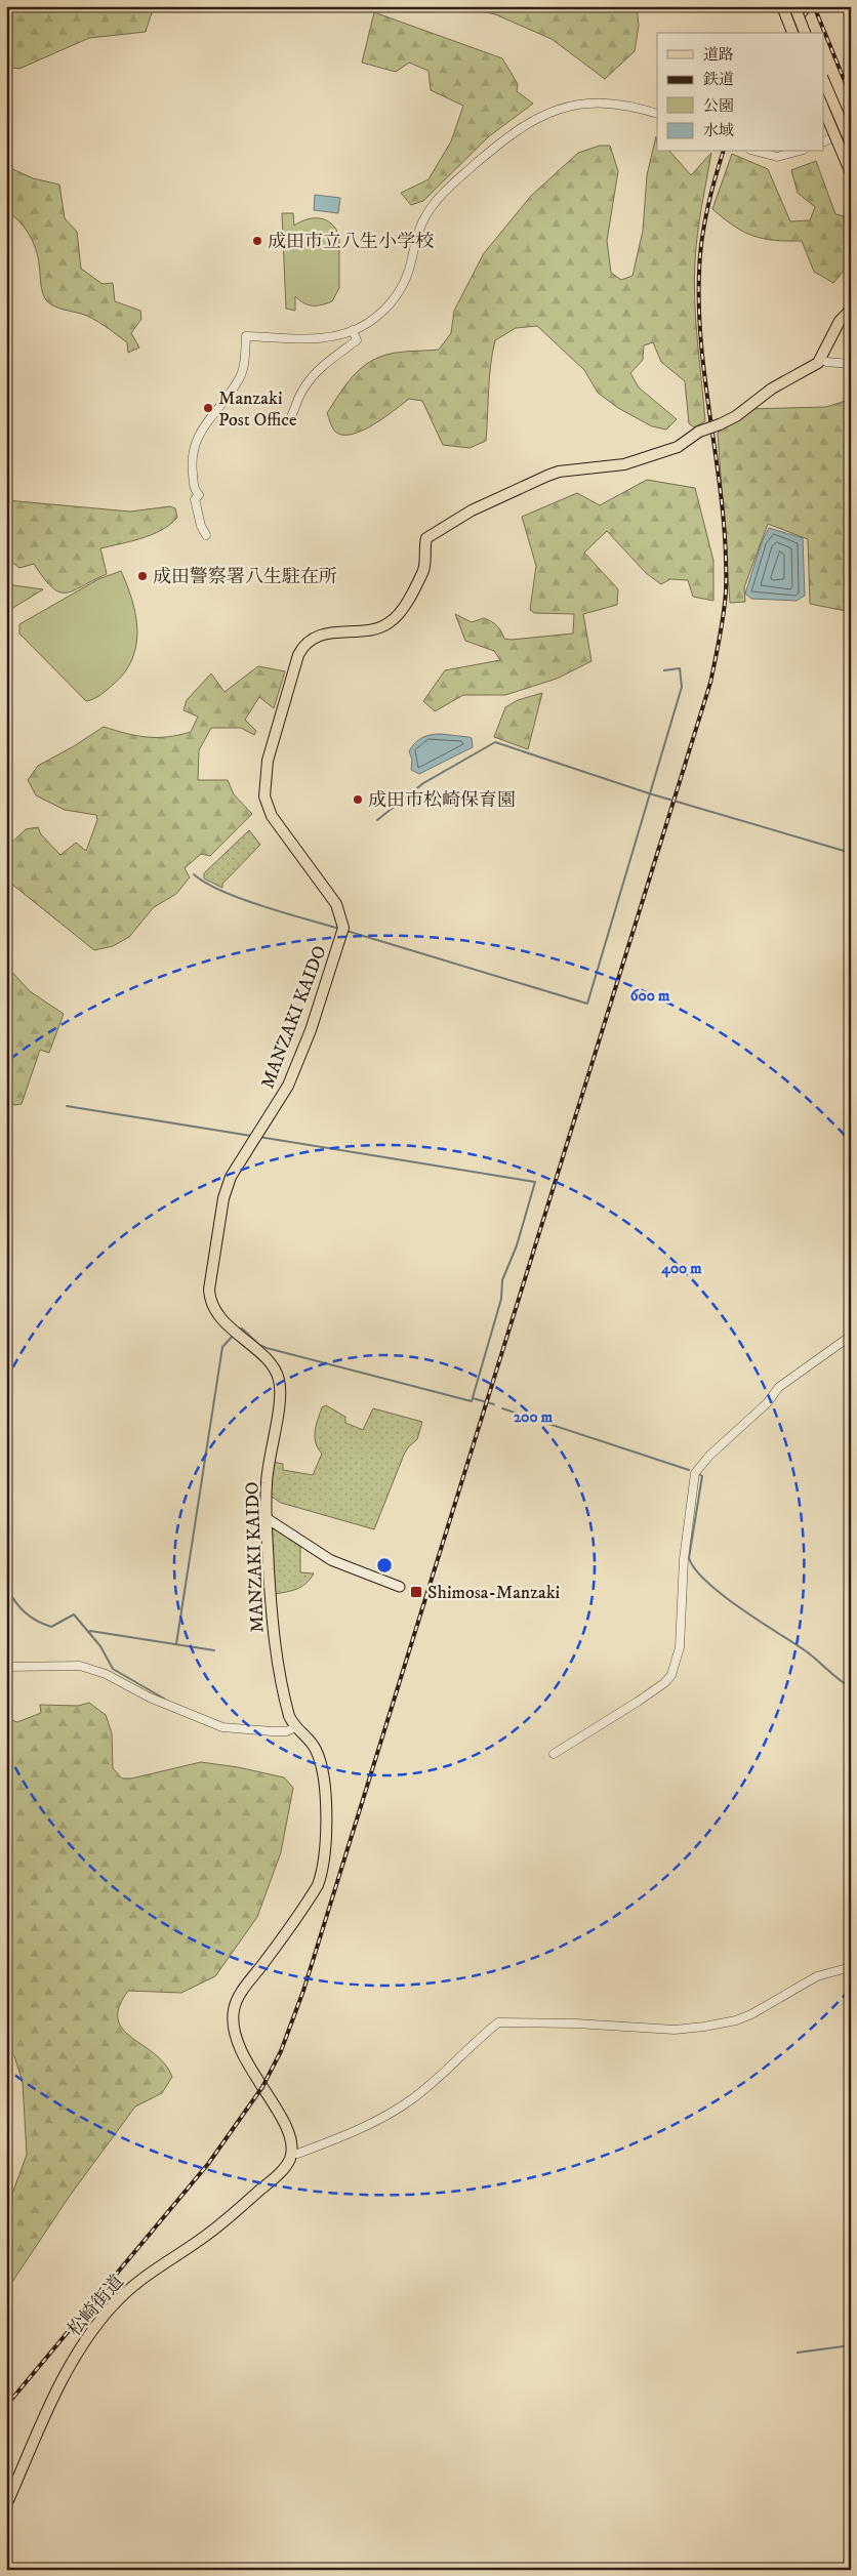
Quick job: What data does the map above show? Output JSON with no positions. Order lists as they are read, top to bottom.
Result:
{
  "streets": {
    "main road": ["MANZAKI KAIDO", "松崎街道"]
  },
  "crossings": [
    ["MANZAKI KAIDO", "松崎街道"]
  ],
  "places": {
    "other": [
      "成田市立八生小学校",
      "Manzaki Post Office",
      "成田警察署八生駐在所",
      "成田市松崎保育園"
    ],
    "transit": ["Shimosa-Manzaki"]
  },
  "legend": [
    "道路",
    "鉄道",
    "公園",
    "水域"
  ],
  "rings": ["600 m", "400 m", "200 m"]
}
